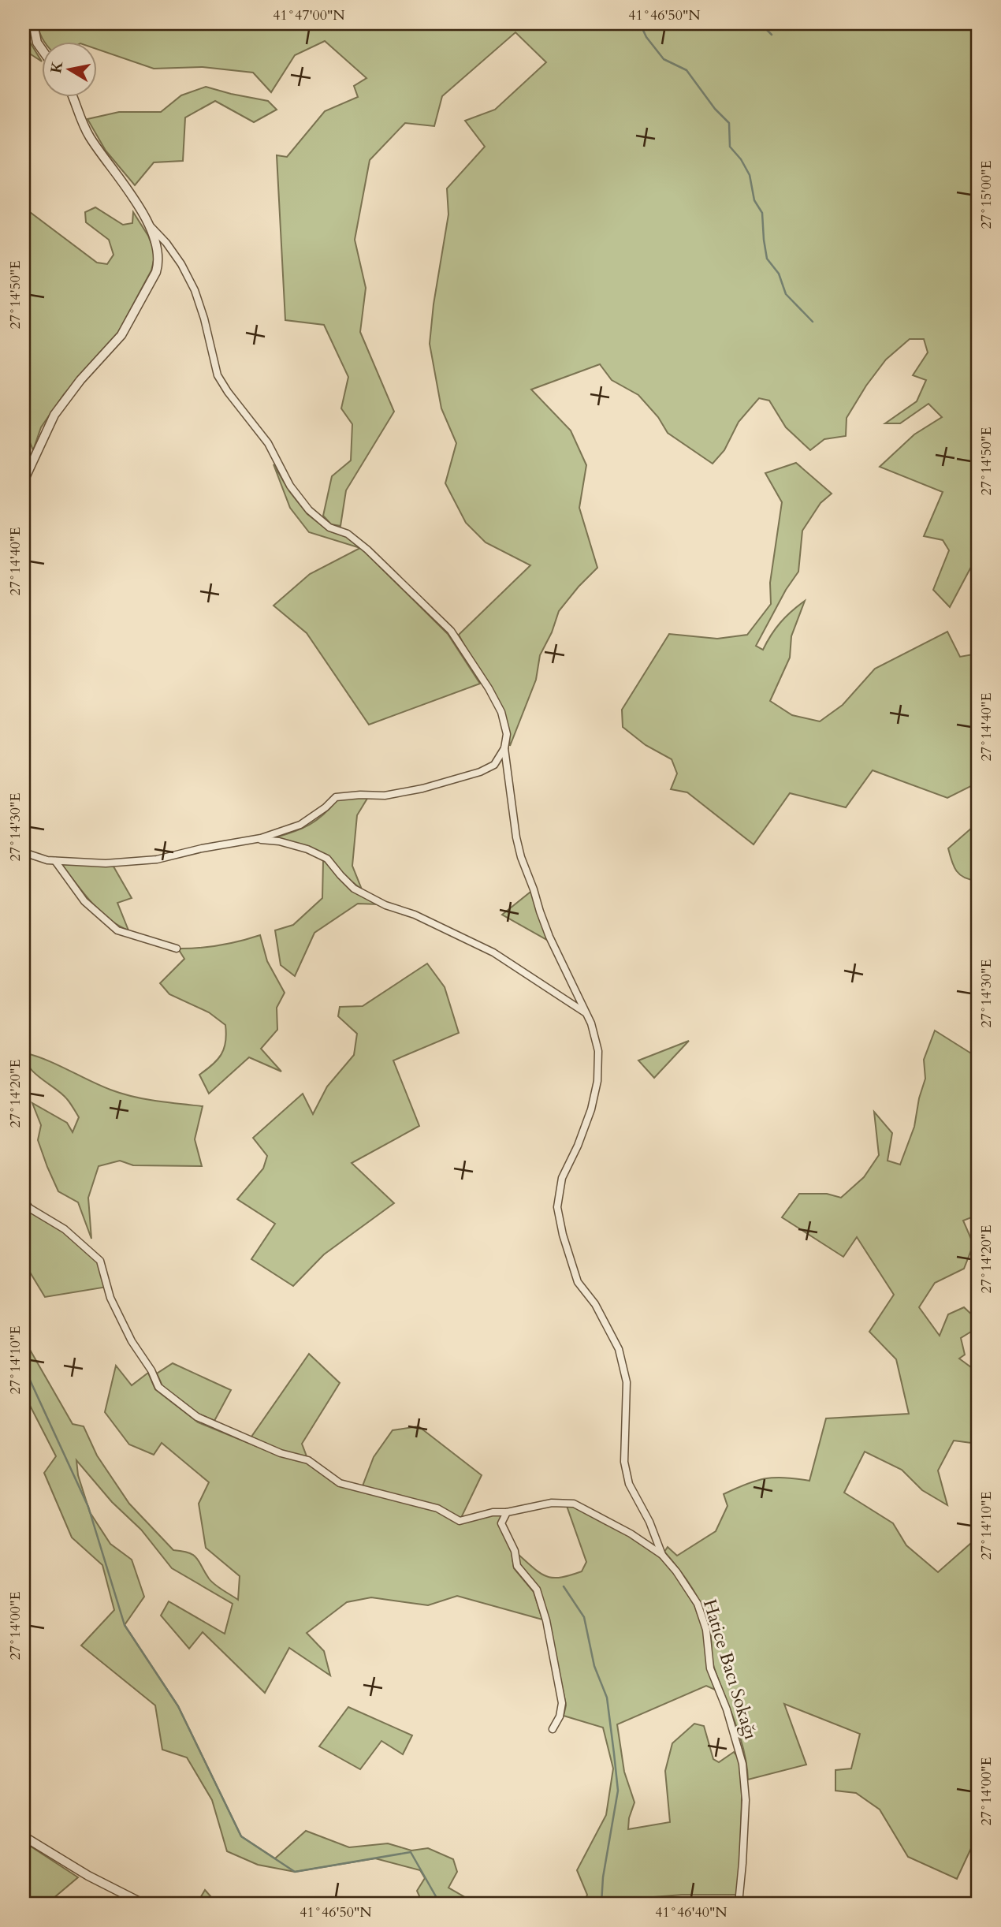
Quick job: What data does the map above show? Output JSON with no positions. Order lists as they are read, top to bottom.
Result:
{
  "streets": {
    "street": ["Hatice Bacı Sokağı"]
  },
  "north": "left",
  "coordinates": [
    "41°47'00\"N",
    "41°46'50\"N",
    "27°15'00\"E",
    "27°14'50\"E",
    "27°14'40\"E",
    "27°14'30\"E",
    "27°14'20\"E",
    "27°14'10\"E",
    "27°14'00\"E",
    "41°46'40\"N"
  ]
}
